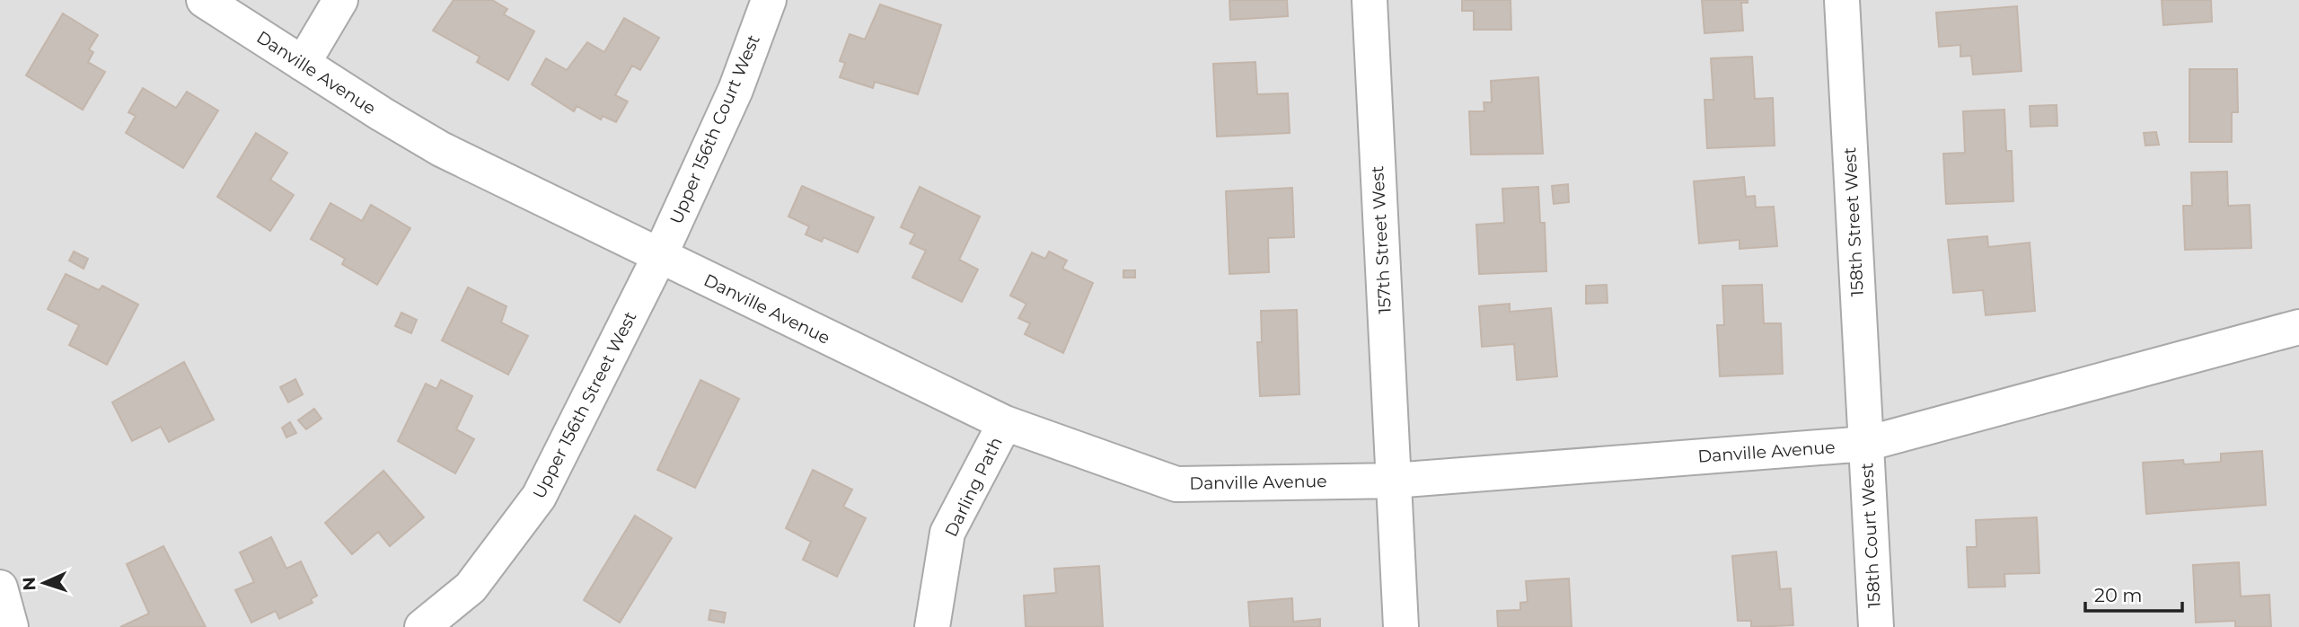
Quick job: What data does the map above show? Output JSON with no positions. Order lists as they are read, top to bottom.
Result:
{
  "streets": {
    "street": [
      "Danville Avenue",
      "Upper 156th Court West",
      "158th Street West",
      "157th Street West",
      "Upper 156th Street West",
      "Darling Path",
      "158th Court West"
    ]
  },
  "crossings": [
    ["Danville Avenue", "Upper 156th Court West"],
    ["Danville Avenue", "158th Street West"],
    ["Danville Avenue", "157th Street West"],
    ["Danville Avenue", "Upper 156th Street West"],
    ["Danville Avenue", "Darling Path"],
    ["Danville Avenue", "158th Court West"],
    ["Upper 156th Court West", "Upper 156th Street West"],
    ["158th Street West", "158th Court West"]
  ],
  "scale_bar": "20 m",
  "north": "left"
}
